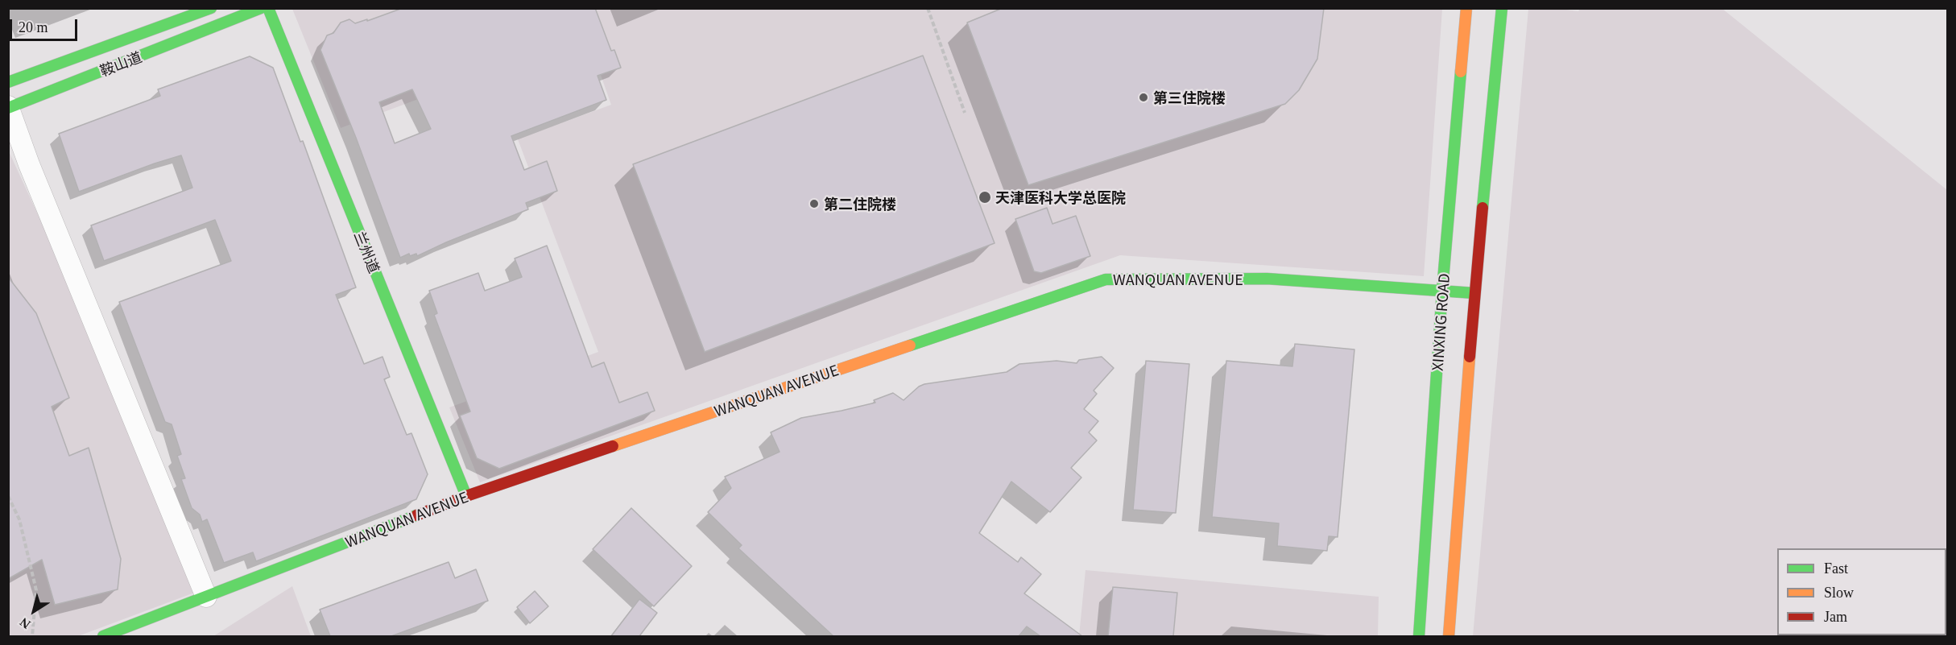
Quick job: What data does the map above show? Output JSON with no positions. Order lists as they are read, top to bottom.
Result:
{
  "streets": {
    "street": [
      "鞍山道",
      "兰州道",
      "WANQUAN AVENUE",
      "XINXING ROAD"
    ]
  },
  "crossings": [
    ["兰州道", "WANQUAN AVENUE"],
    ["WANQUAN AVENUE", "XINXING ROAD"]
  ],
  "places": ["第三住院楼", "天津医科大学总医院", "第二住院楼"],
  "legend": ["Fast", "Slow", "Jam"],
  "scale_bar": "20 m",
  "north": "bottom left"
}
